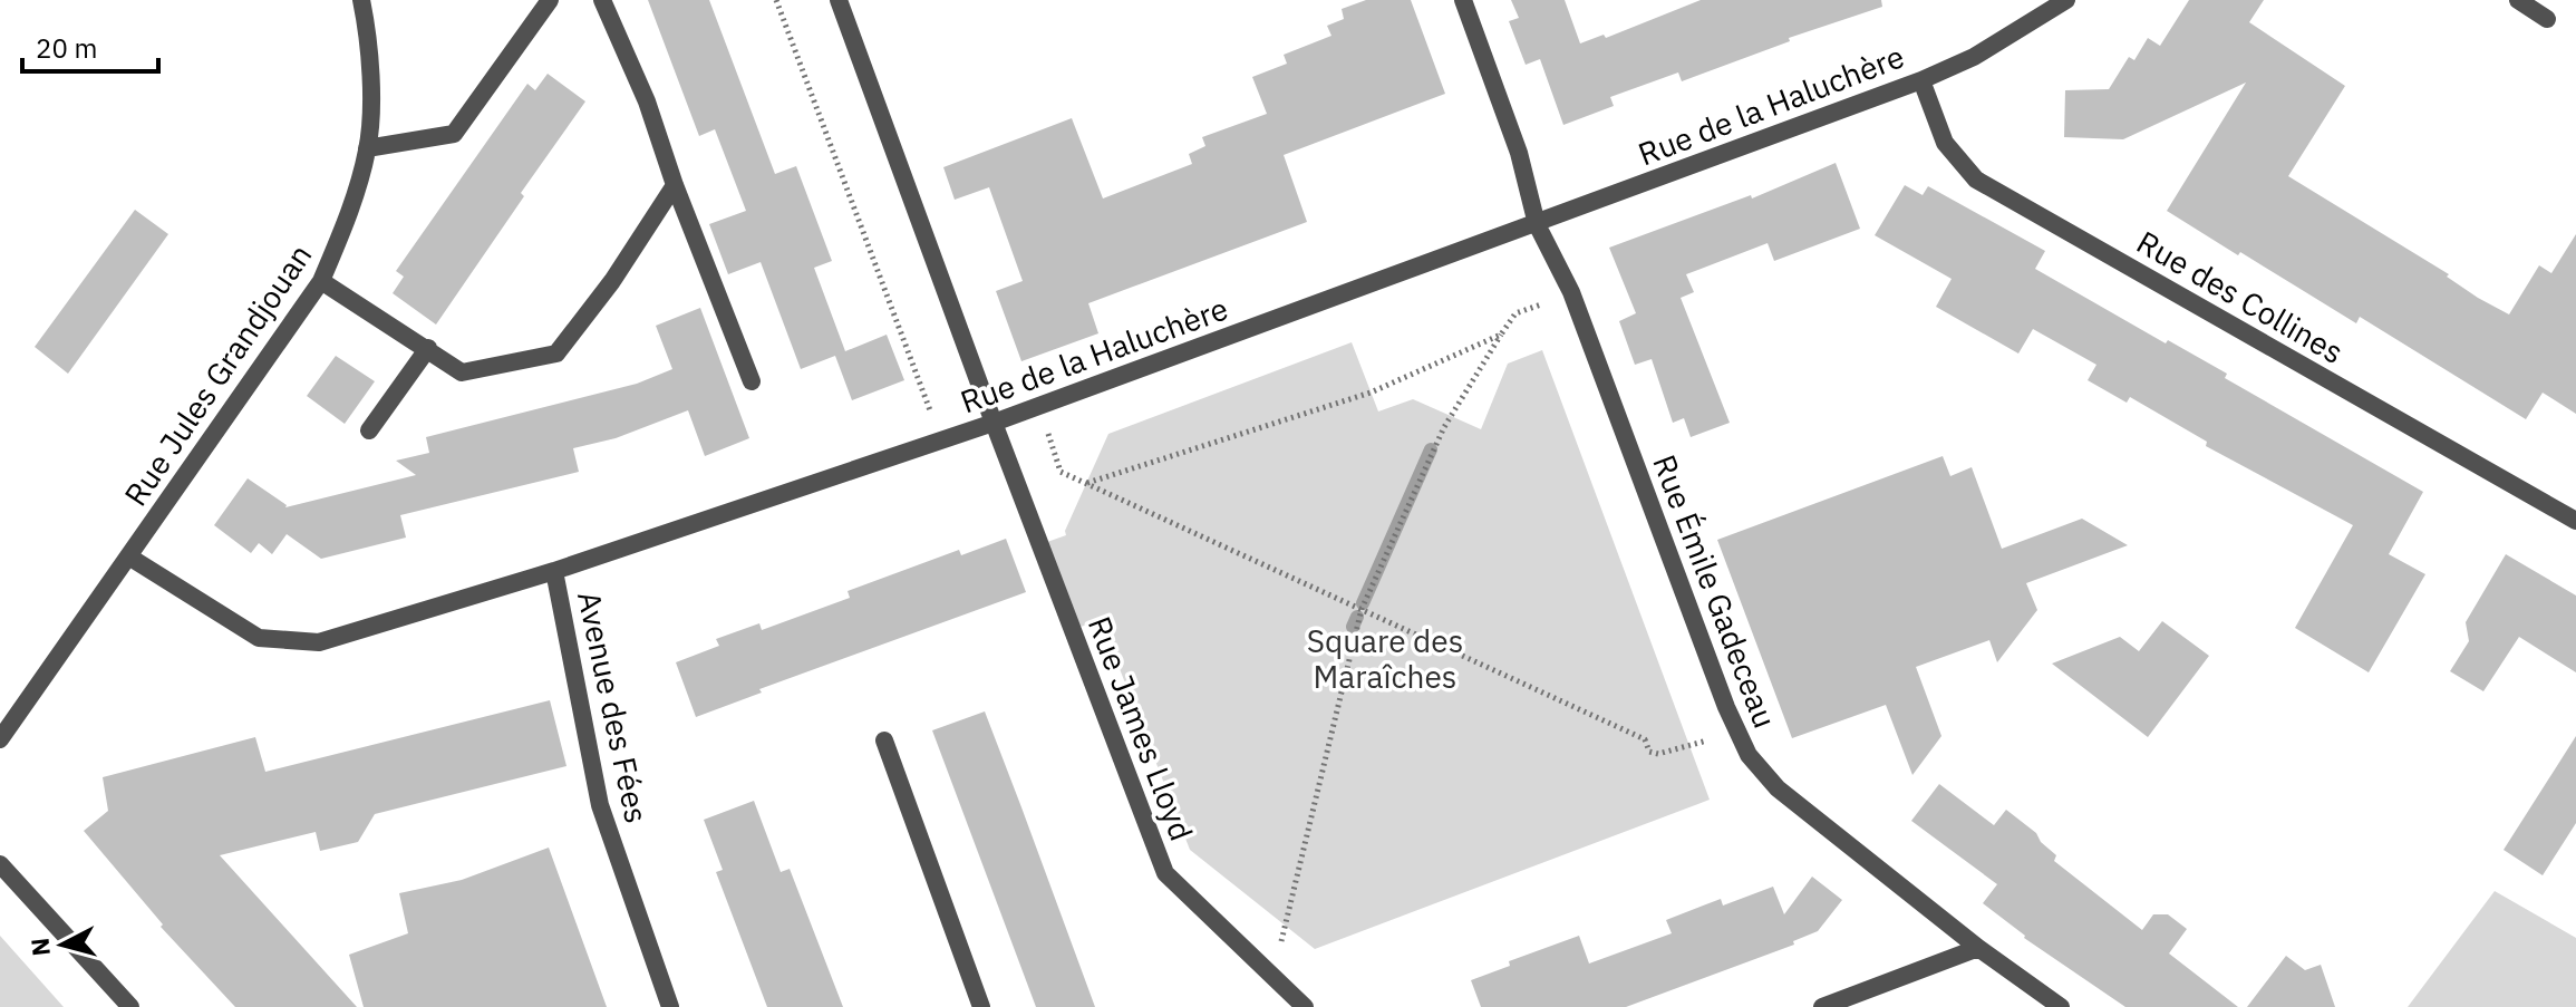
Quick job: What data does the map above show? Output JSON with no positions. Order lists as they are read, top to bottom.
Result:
{
  "streets": {
    "street": [
      "Rue de la Haluchère",
      "Rue des Collines",
      "Rue Jules Grandjouan",
      "Rue Émile Gadeceau",
      "Avenue des Fées",
      "Rue James Lloyd"
    ]
  },
  "crossings": [
    ["Rue de la Haluchère", "Rue des Collines"],
    ["Rue de la Haluchère", "Rue Jules Grandjouan"],
    ["Rue de la Haluchère", "Rue Émile Gadeceau"],
    ["Rue de la Haluchère", "Avenue des Fées"],
    ["Rue de la Haluchère", "Rue James Lloyd"]
  ],
  "parks": ["Square des Maraîches"],
  "scale_bar": "20 m",
  "north": "left"
}
